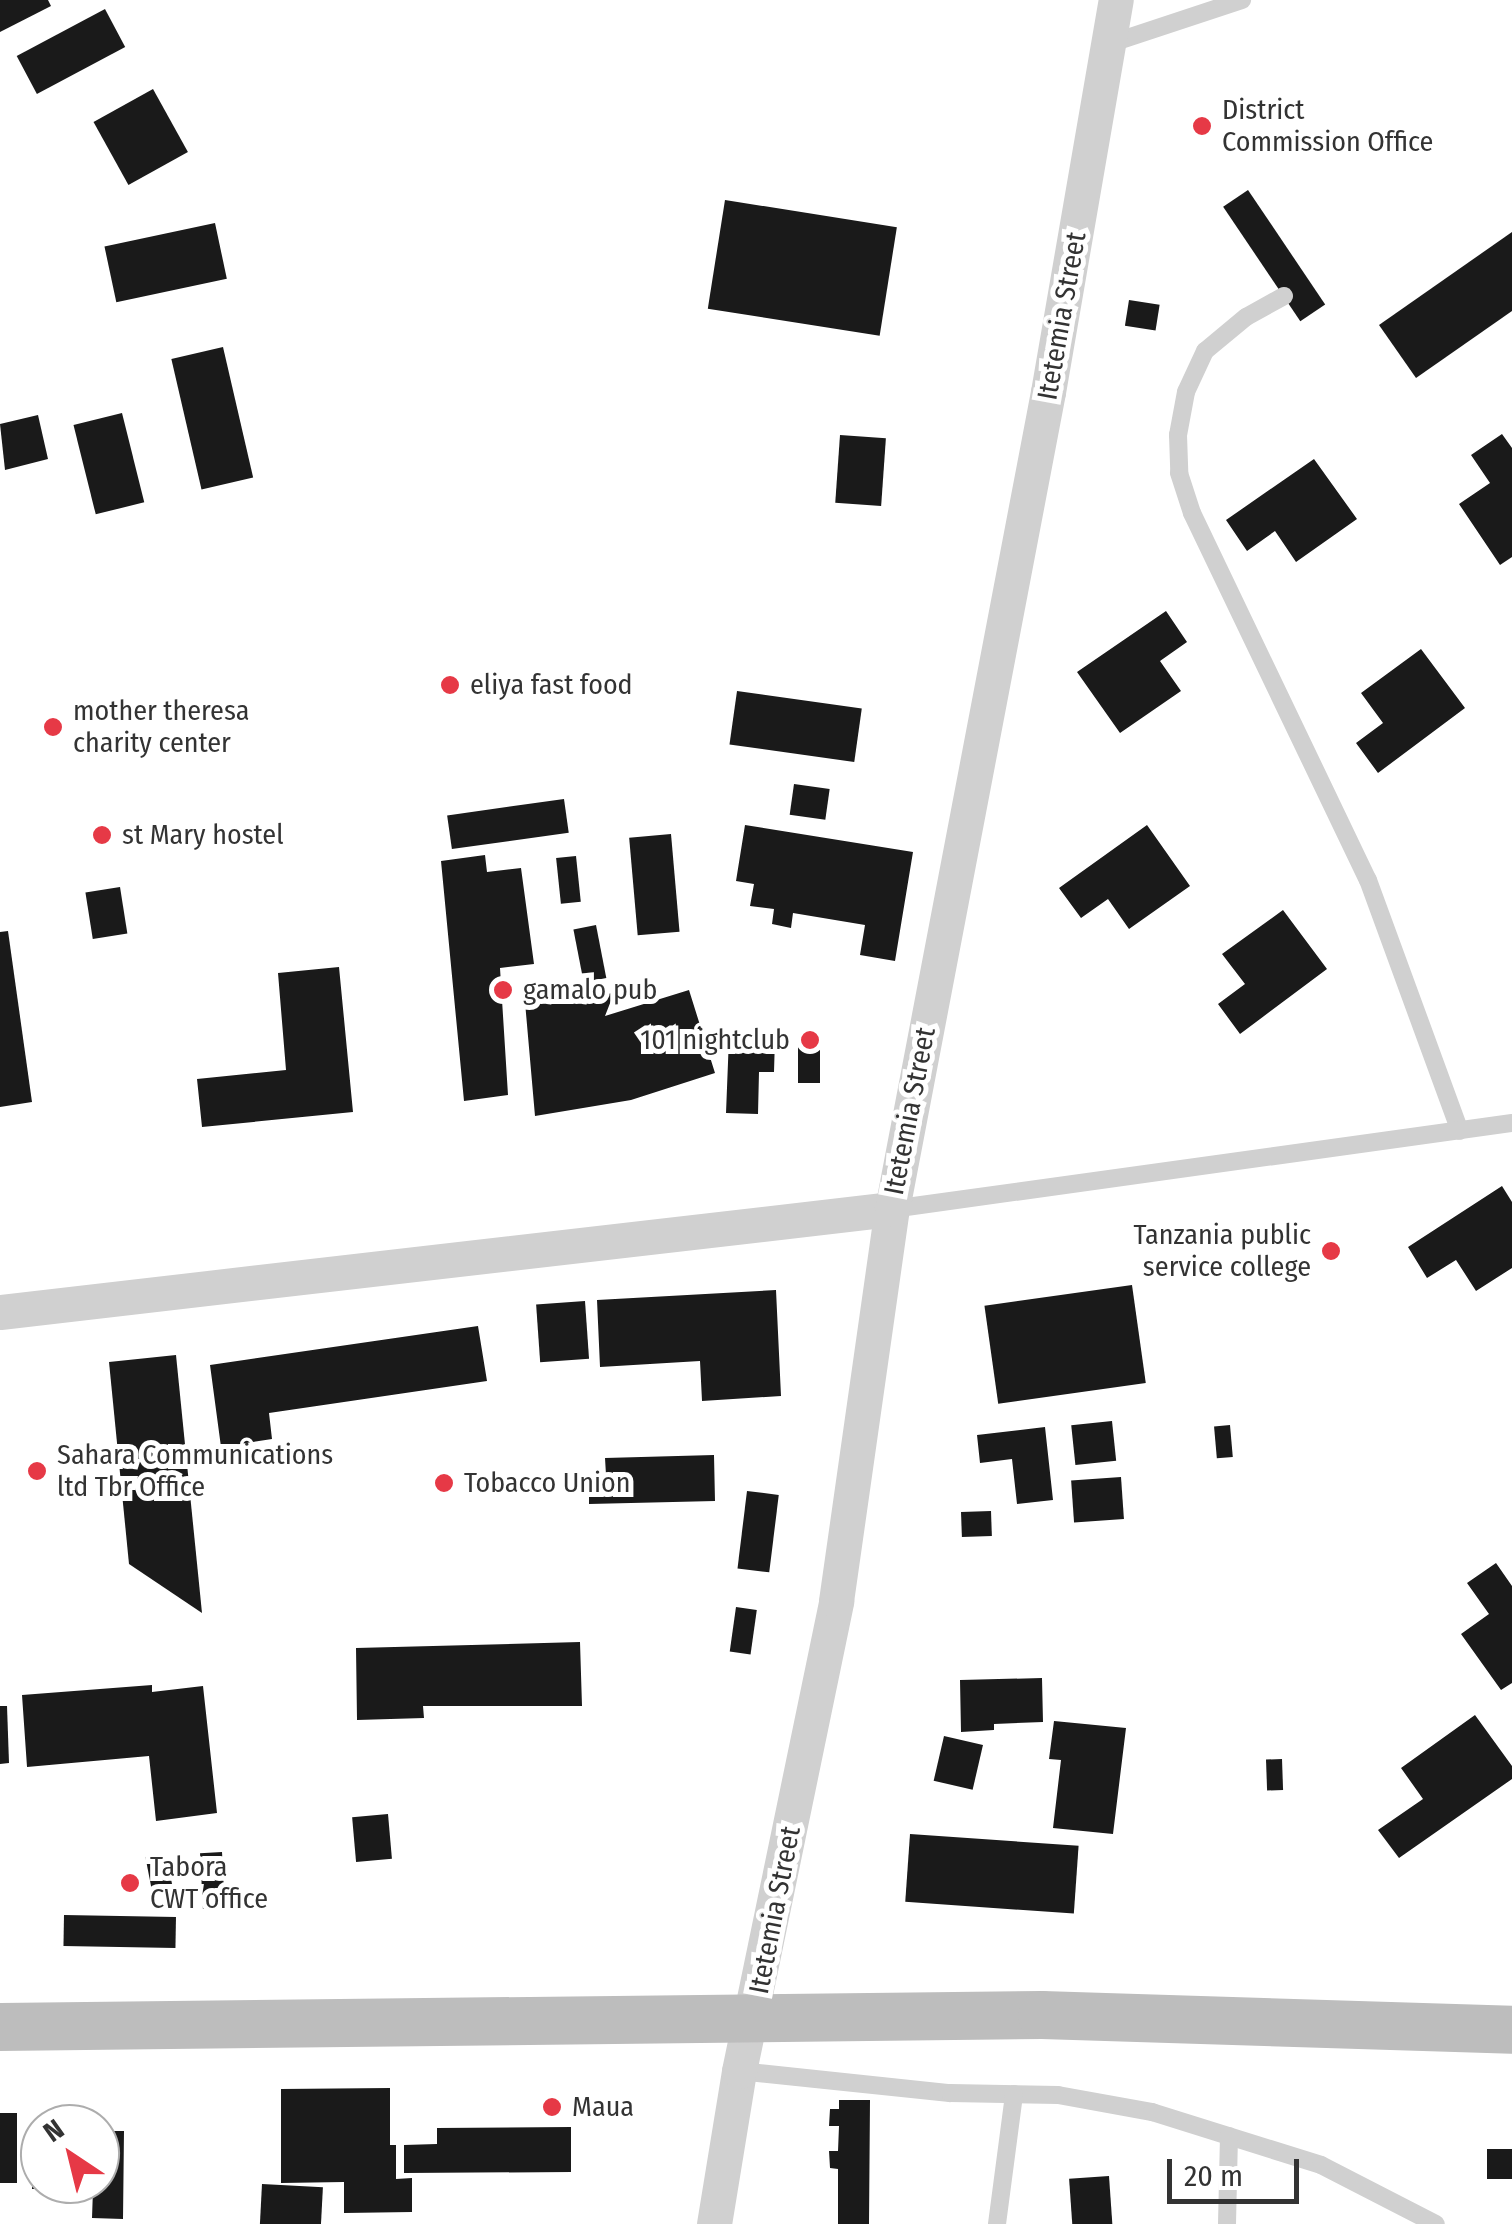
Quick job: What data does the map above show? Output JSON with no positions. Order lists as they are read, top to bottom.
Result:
{
  "streets": {
    "street": ["Itetemia Street"]
  },
  "places": [
    "District Commission Office",
    "eliya fast food",
    "mother theresa charity center",
    "st Mary hostel",
    "gamalo pub",
    "101 nightclub",
    "Tanzania public service college",
    "Sahara Communications ltd Tbr Office",
    "Tobacco Union",
    "Tabora CWT office",
    "Maua"
  ],
  "scale_bar": "20 m",
  "north": "top left"
}
